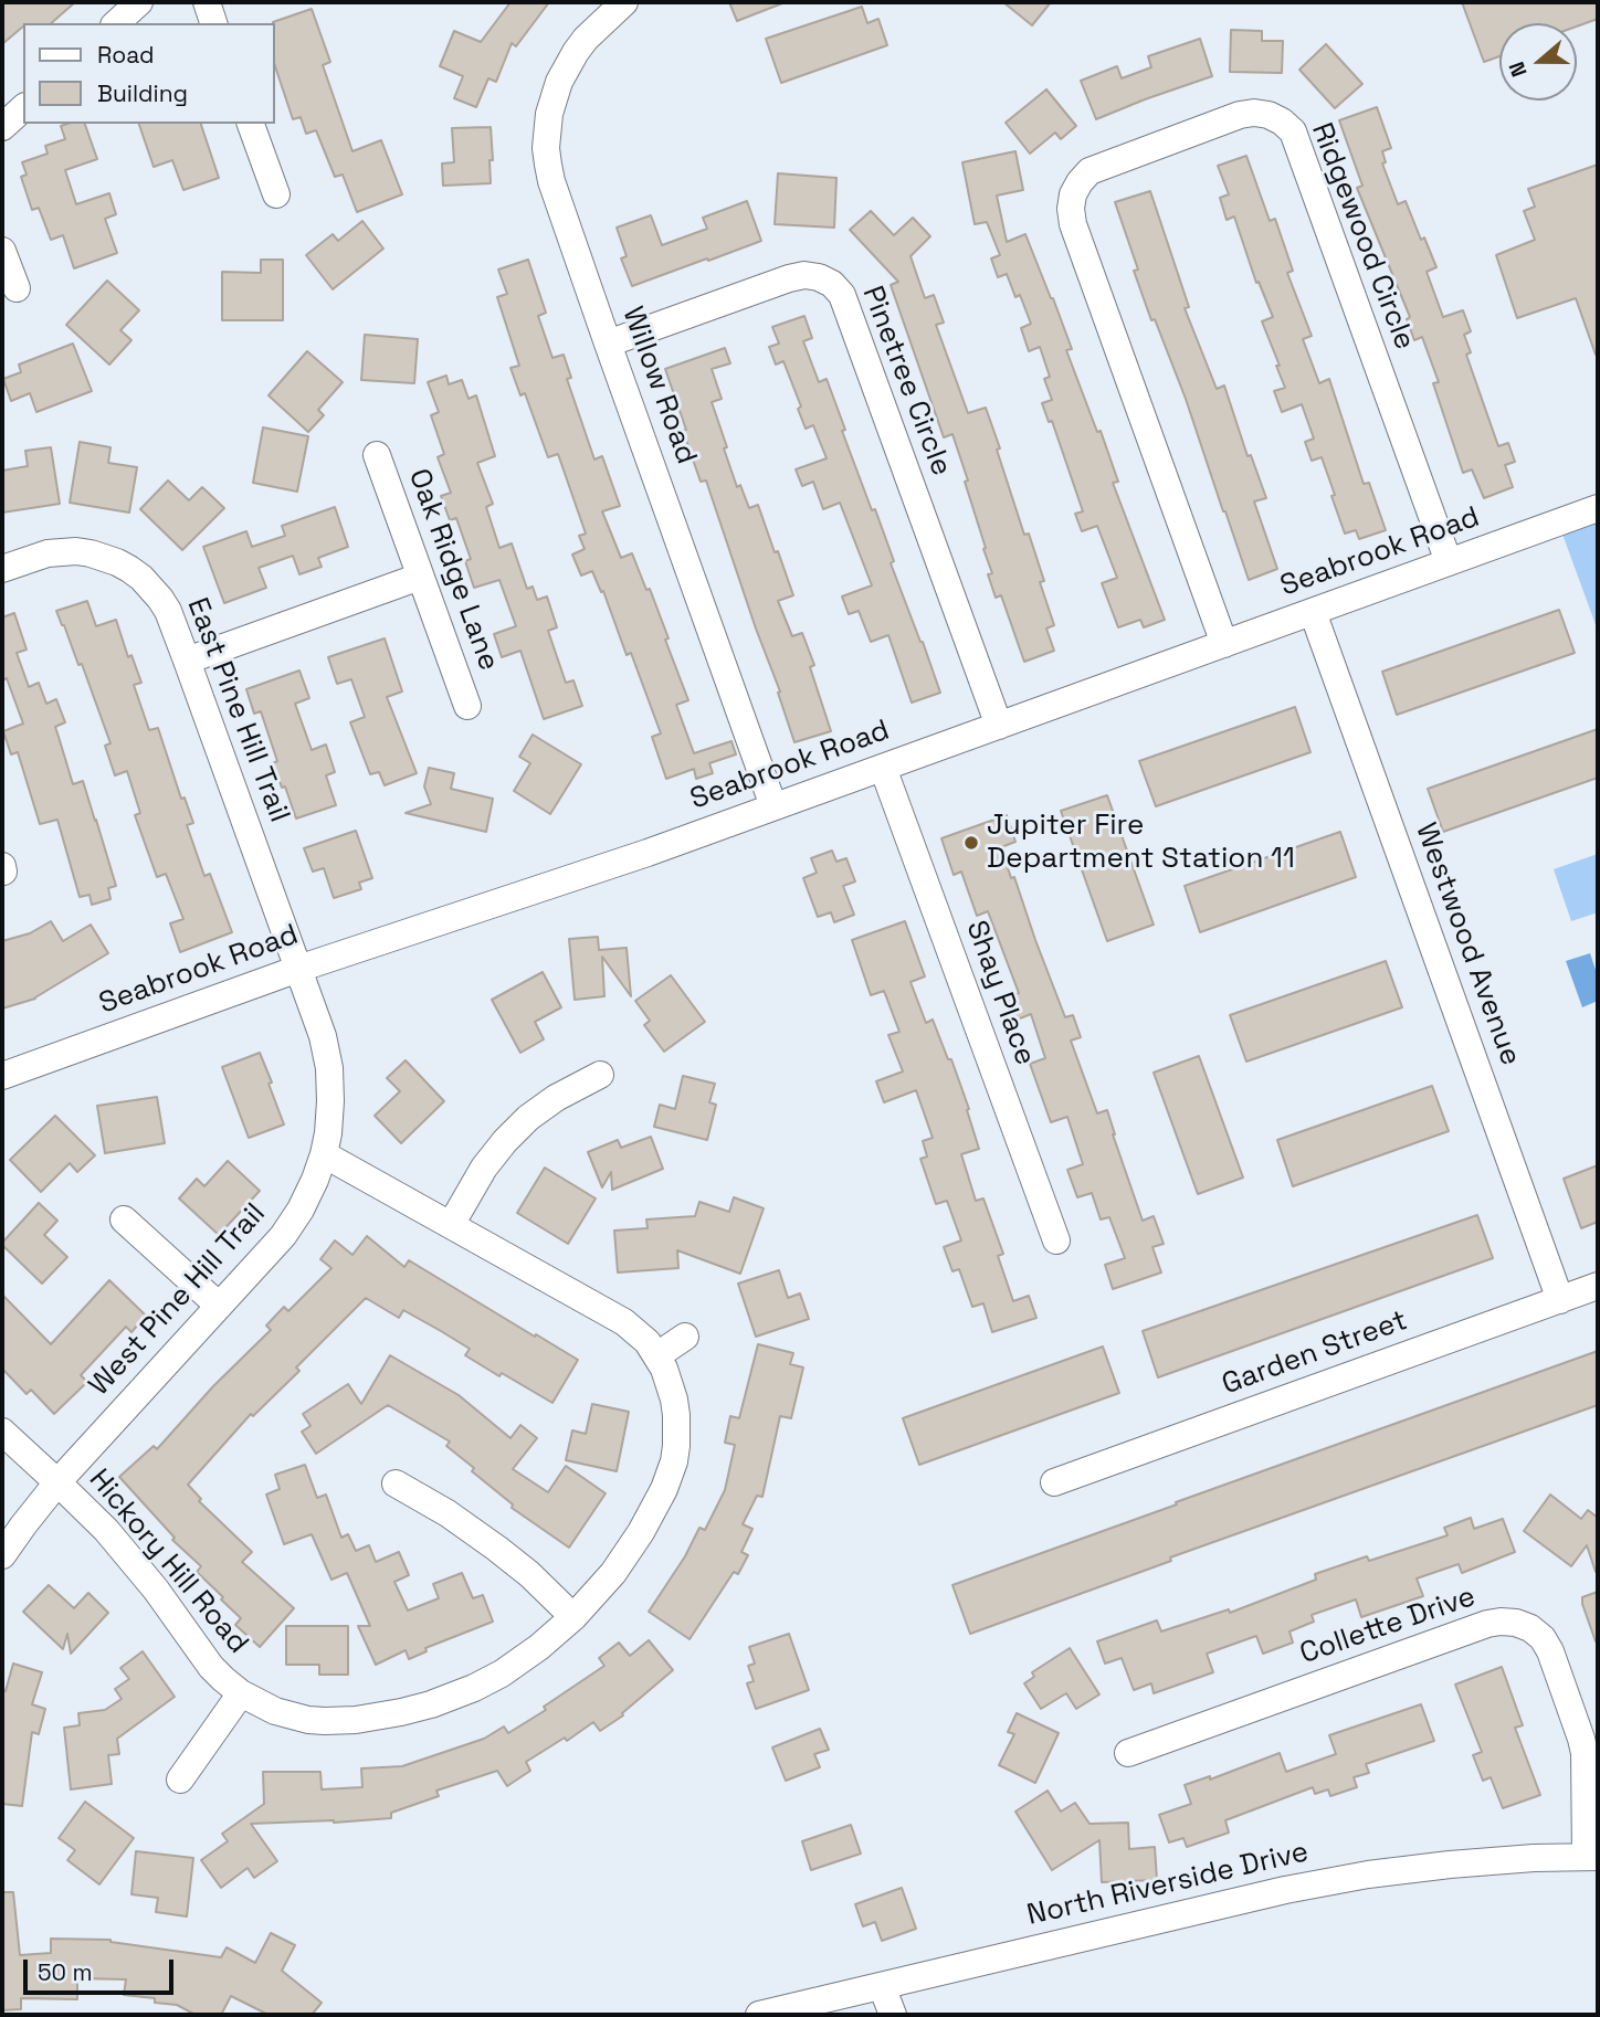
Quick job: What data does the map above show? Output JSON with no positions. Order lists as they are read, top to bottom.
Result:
{
  "streets": {
    "street": [
      "Ridgewood Circle",
      "Pinetree Circle",
      "Willow Road",
      "Seabrook Road",
      "Oak Ridge Lane",
      "East Pine Hill Trail",
      "Westwood Avenue",
      "Shay Place",
      "West Pine Hill Trail",
      "Garden Street",
      "Hickory Hill Road",
      "Collette Drive",
      "North Riverside Drive"
    ]
  },
  "crossings": [
    ["Ridgewood Circle", "Seabrook Road"],
    ["Pinetree Circle", "Willow Road"],
    ["Pinetree Circle", "Seabrook Road"],
    ["Willow Road", "Seabrook Road"],
    ["Seabrook Road", "East Pine Hill Trail"],
    ["Seabrook Road", "Westwood Avenue"],
    ["Seabrook Road", "Shay Place"],
    ["Seabrook Road", "West Pine Hill Trail"],
    ["East Pine Hill Trail", "West Pine Hill Trail"],
    ["Westwood Avenue", "Garden Street"],
    ["West Pine Hill Trail", "Hickory Hill Road"],
    ["Collette Drive", "North Riverside Drive"]
  ],
  "places": ["Jupiter Fire Department Station 11"],
  "legend": ["Road", "Building"],
  "scale_bar": "50 m",
  "north": "left"
}
